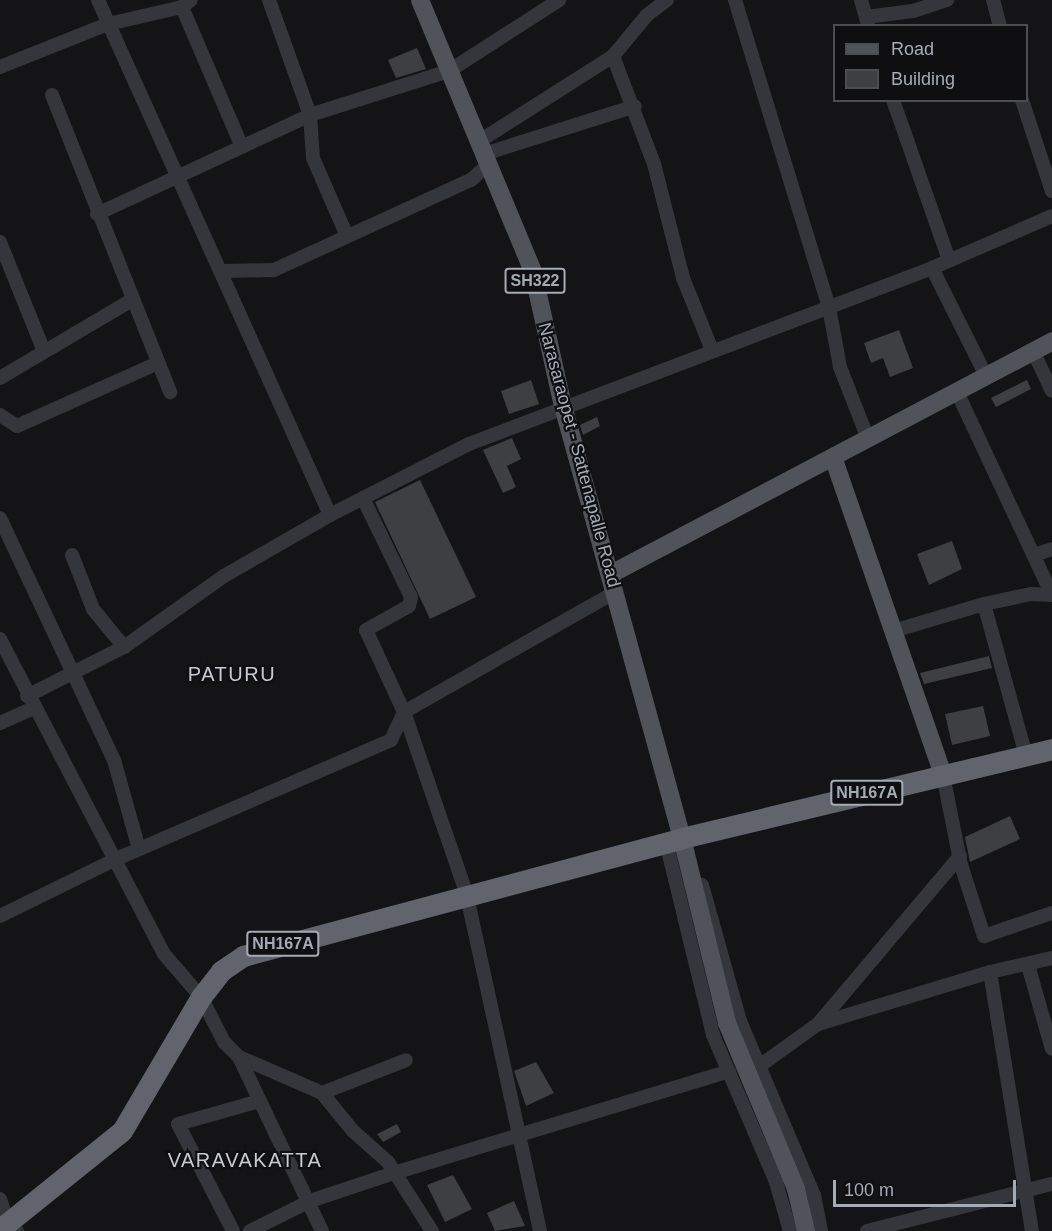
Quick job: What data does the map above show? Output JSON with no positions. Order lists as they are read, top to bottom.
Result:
{
  "streets": {
    "highway": ["NH167A"],
    "main road": ["SH322", "Narasaraopet - Sattenapalle Road"]
  },
  "crossings": [
    ["Narasaraopet - Sattenapalle Road", "NH167A"]
  ],
  "districts": ["PATURU", "VARAVAKATTA"],
  "legend": ["Road", "Building"],
  "scale_bar": "100 m"
}
